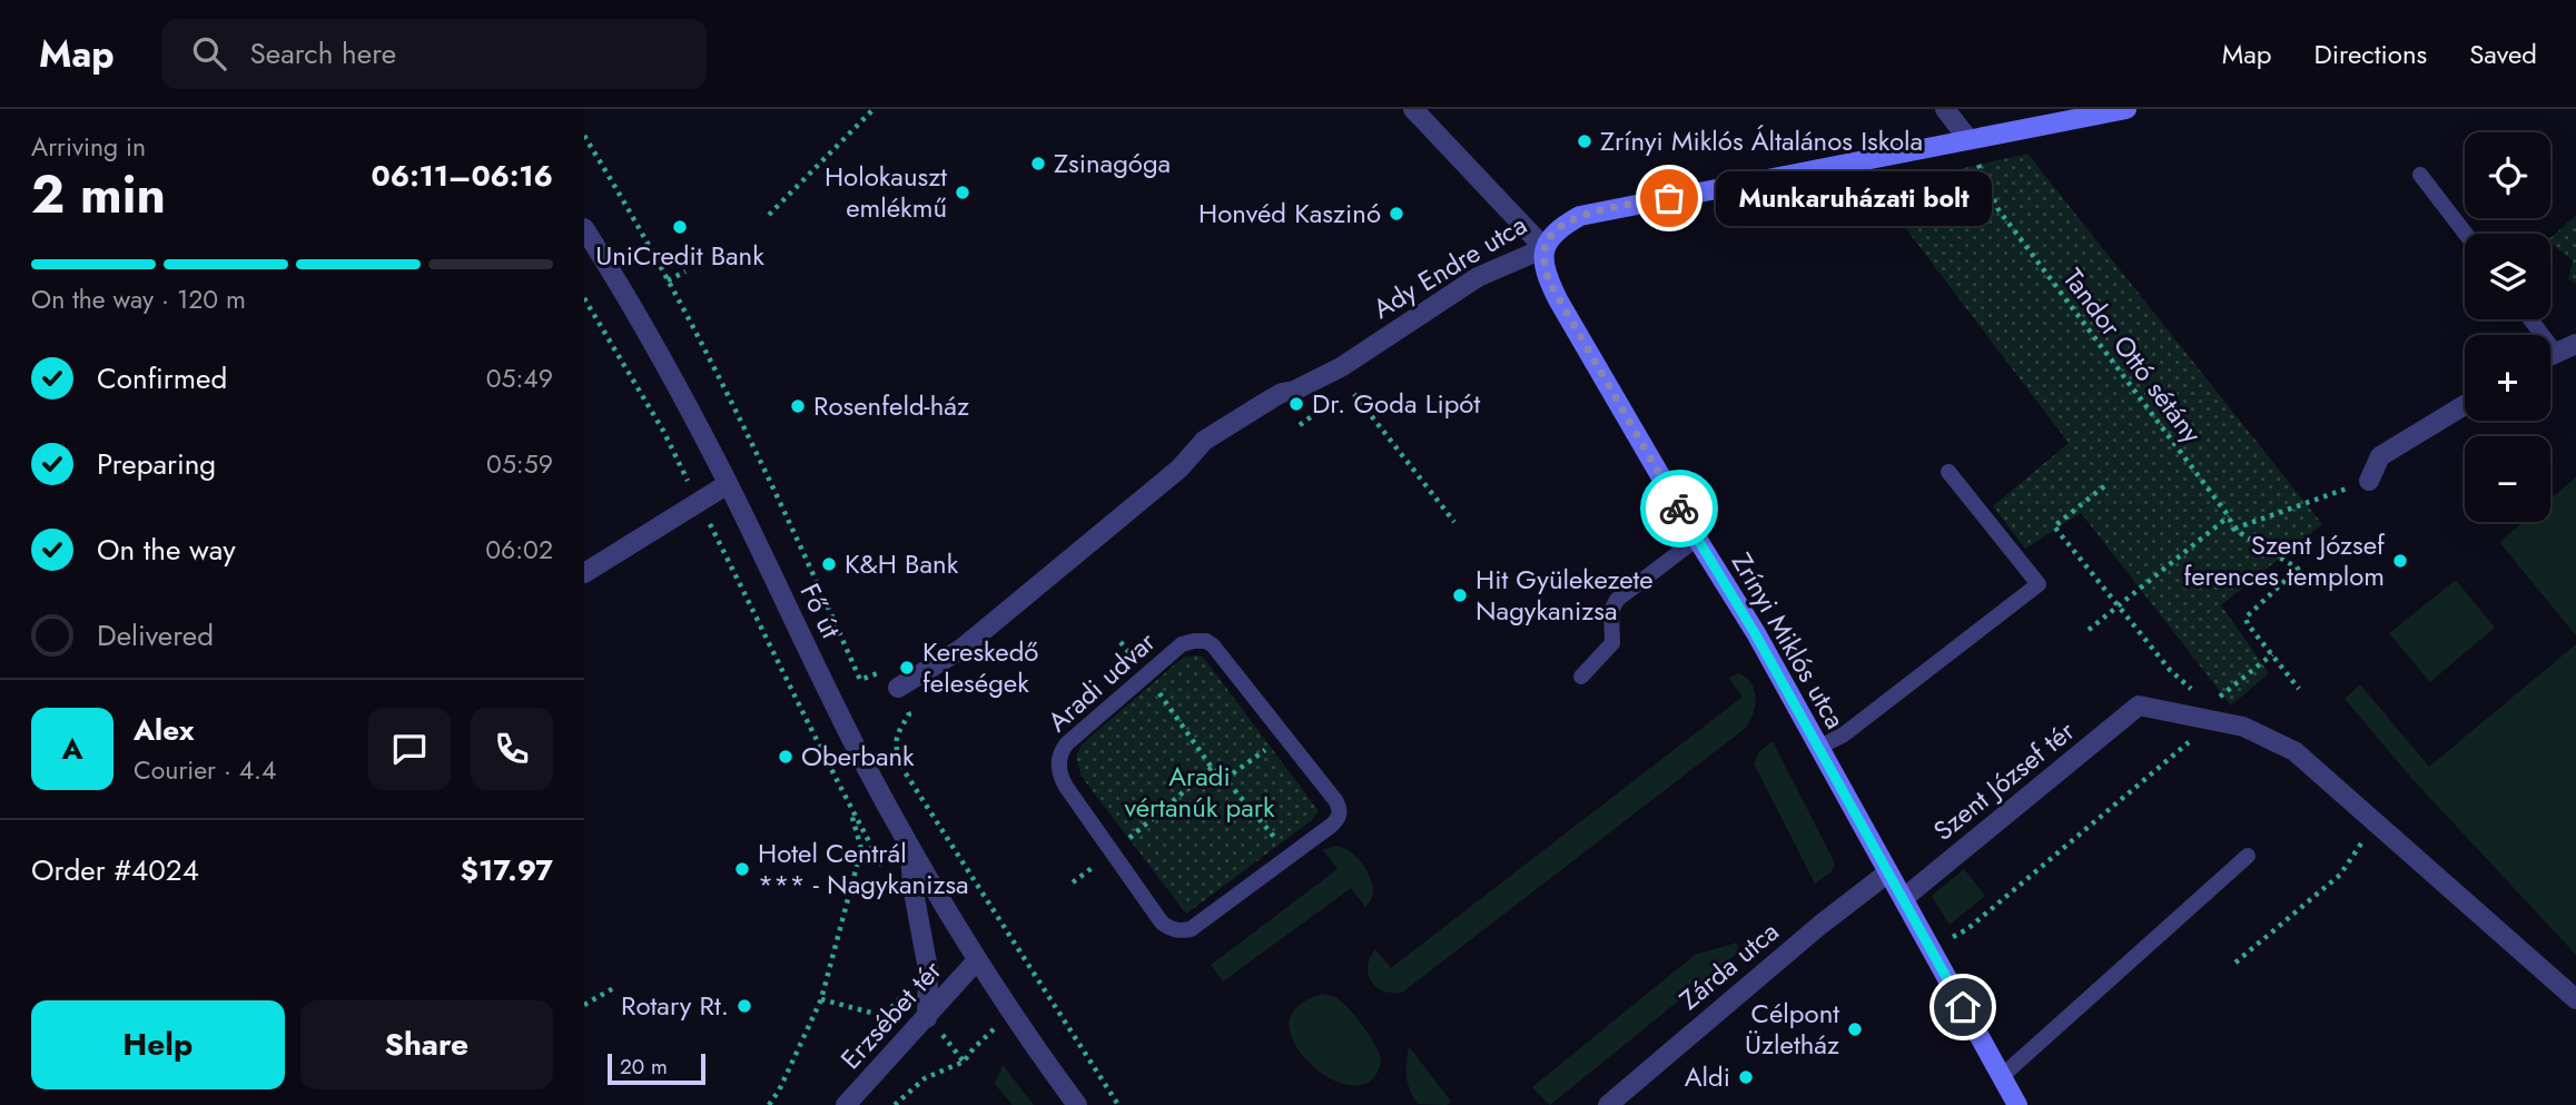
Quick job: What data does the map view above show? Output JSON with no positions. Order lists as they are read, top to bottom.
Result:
{
  "streets": {
    "main road": ["Ady Endre utca", "Zrínyi Miklós utca"],
    "street": [
      "Fő út",
      "Szent József tér",
      "Zárda utca",
      "Erzsébet tér"
    ],
    "lane": ["Aradi udvar"],
    "path": ["Tandor Ottó sétány"]
  },
  "crossings": [
    ["Ady Endre utca", "Tandor Ottó sétány"],
    ["Ady Endre utca", "Zrínyi Miklós utca"],
    ["Fő út", "Erzsébet tér"],
    ["Zrínyi Miklós utca", "Szent József tér"],
    ["Zrínyi Miklós utca", "Zárda utca"]
  ],
  "parks": ["Aradi vértanúk park"],
  "places": [
    "Zrínyi Miklós Általános Iskola",
    "Zsinagóga",
    "Holokauszt emlékmű",
    "Munkaruházati bolt",
    "Honvéd Kaszinó",
    "UniCredit Bank",
    "Dr. Goda Lipót",
    "Rosenfeld-ház",
    "Szent József ferences templom",
    "K&H Bank",
    "Hit Gyülekezete Nagykanizsa",
    "Kereskedő feleségek",
    "Oberbank",
    "Hotel Centrál *** - Nagykanizsa",
    "Rotary Rt.",
    "Célpont Üzletház",
    "Aldi"
  ],
  "scale_bar": "20 m",
  "page": {
    "header": "Map",
    "search": "Search here",
    "nav": ["Map", "Directions", "Saved"],
    "heading": ["2 min", "Arriving in", "06:11–06:16"],
    "panel": [
      "Alex",
      "Courier · 4.4",
      "Order #4024",
      "$17.97"
    ],
    "map_buttons": ["+", "−"],
    "bubble": "Munkaruházati bolt",
    "bar": "On the way · 120 m",
    "list": [
      ["Confirmed", "05:49"],
      ["Preparing", "05:59"],
      ["On the way", "06:02"],
      "Delivered"
    ],
    "round": "A",
    "buttons": ["Help", "Share"],
    "scale": "20 m"
  }
}
